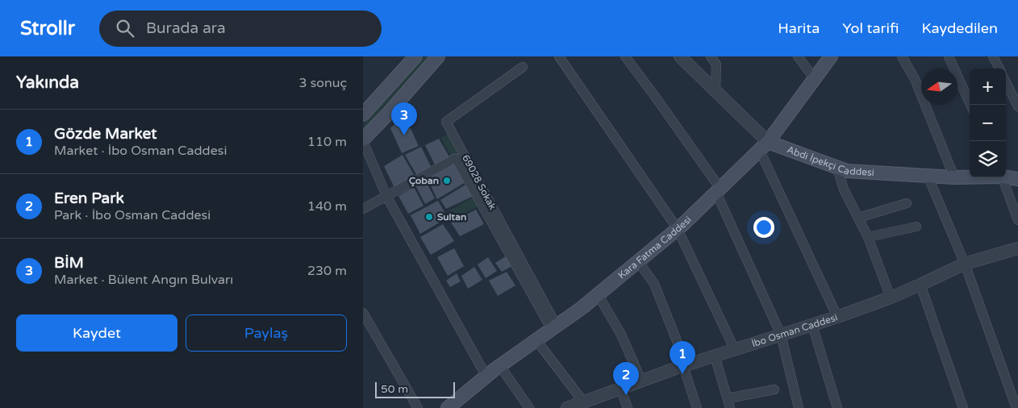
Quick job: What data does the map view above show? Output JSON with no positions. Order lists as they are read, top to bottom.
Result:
{
  "streets": {
    "main road": ["Abdi İpekçi Caddesi", "Kara Fatma Caddesi"],
    "street": ["69028 Sokak", "İbo Osman Caddesi"]
  },
  "crossings": [
    ["Abdi İpekçi Caddesi", "Kara Fatma Caddesi"],
    ["69028 Sokak", "Kara Fatma Caddesi"]
  ],
  "places": ["Çoban", "Sultan"],
  "scale_bar": "50 m",
  "north": "left",
  "page": {
    "header": "Strollr",
    "search": "Burada ara",
    "nav": ["Harita", "Yol tarifi", "Kaydedilen"],
    "heading": ["Yakında", "3 sonuç"],
    "map_buttons": ["+", "−"],
    "pins": ["3", "1", "2"],
    "list": [
      {
        "mark": "1",
        "name": "Gözde Market",
        "note": "Market · İbo Osman Caddesi",
        "value": "110 m"
      },
      {
        "mark": "2",
        "name": "Eren Park",
        "note": "Park · İbo Osman Caddesi",
        "value": "140 m"
      },
      {
        "mark": "3",
        "name": "BİM",
        "note": "Market · Bülent Angın Bulvarı",
        "value": "230 m"
      }
    ],
    "buttons": ["Kaydet", "Paylaş"],
    "scale": "50 m"
  }
}
